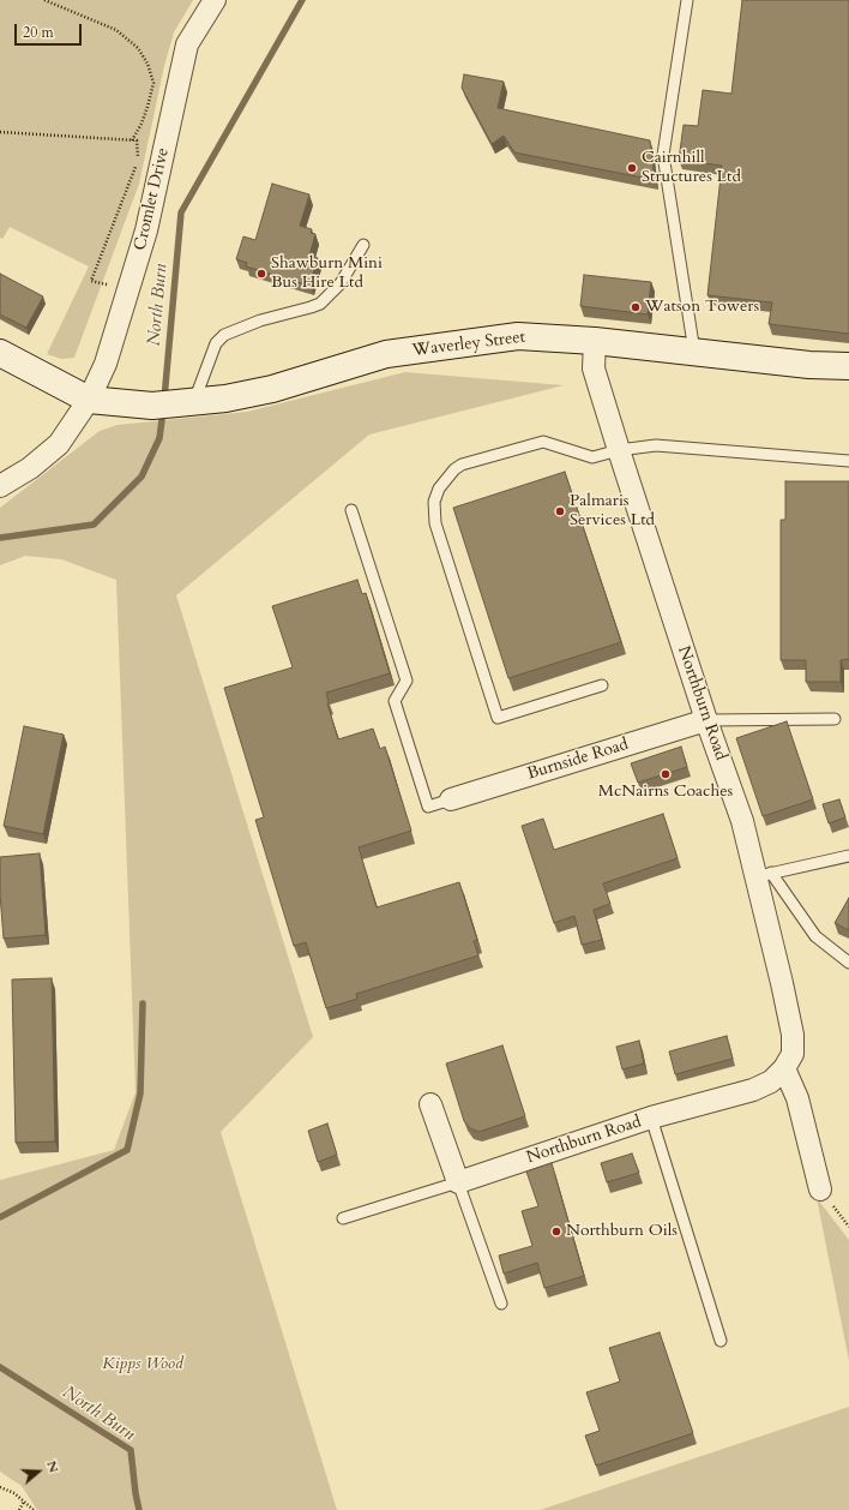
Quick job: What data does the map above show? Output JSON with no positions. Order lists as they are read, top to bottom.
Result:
{
  "streets": {
    "main road": ["Waverley Street"],
    "street": ["Cromlet Drive", "Northburn Road", "Burnside Road"]
  },
  "crossings": [
    ["Cromlet Drive", "Waverley Street"],
    ["Waverley Street", "Northburn Road"],
    ["Northburn Road", "Burnside Road"]
  ],
  "water": ["North Burn"],
  "parks": ["Kipps Wood"],
  "places": [
    "Cairnhill Structures Ltd",
    "Shawburn Mini Bus Hire Ltd",
    "Watson Towers",
    "Palmaris Services Ltd",
    "McNairns Coaches",
    "Northburn Oils"
  ],
  "scale_bar": "20 m",
  "north": "right"
}
